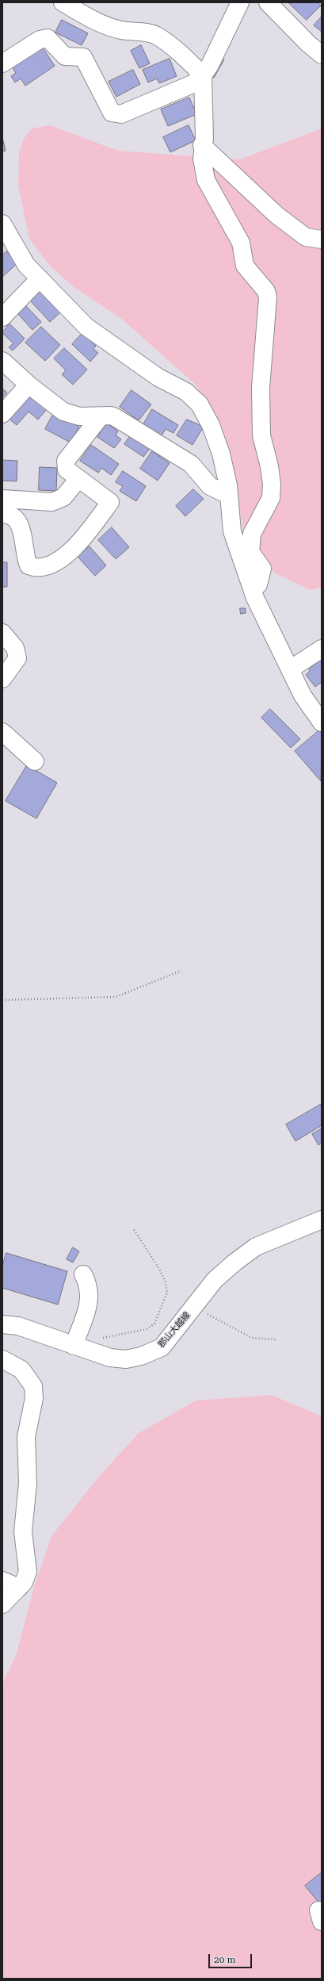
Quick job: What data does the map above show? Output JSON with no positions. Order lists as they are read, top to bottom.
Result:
{
  "streets": {
    "street": ["郡山大越線"]
  },
  "scale_bar": "20 m"
}
